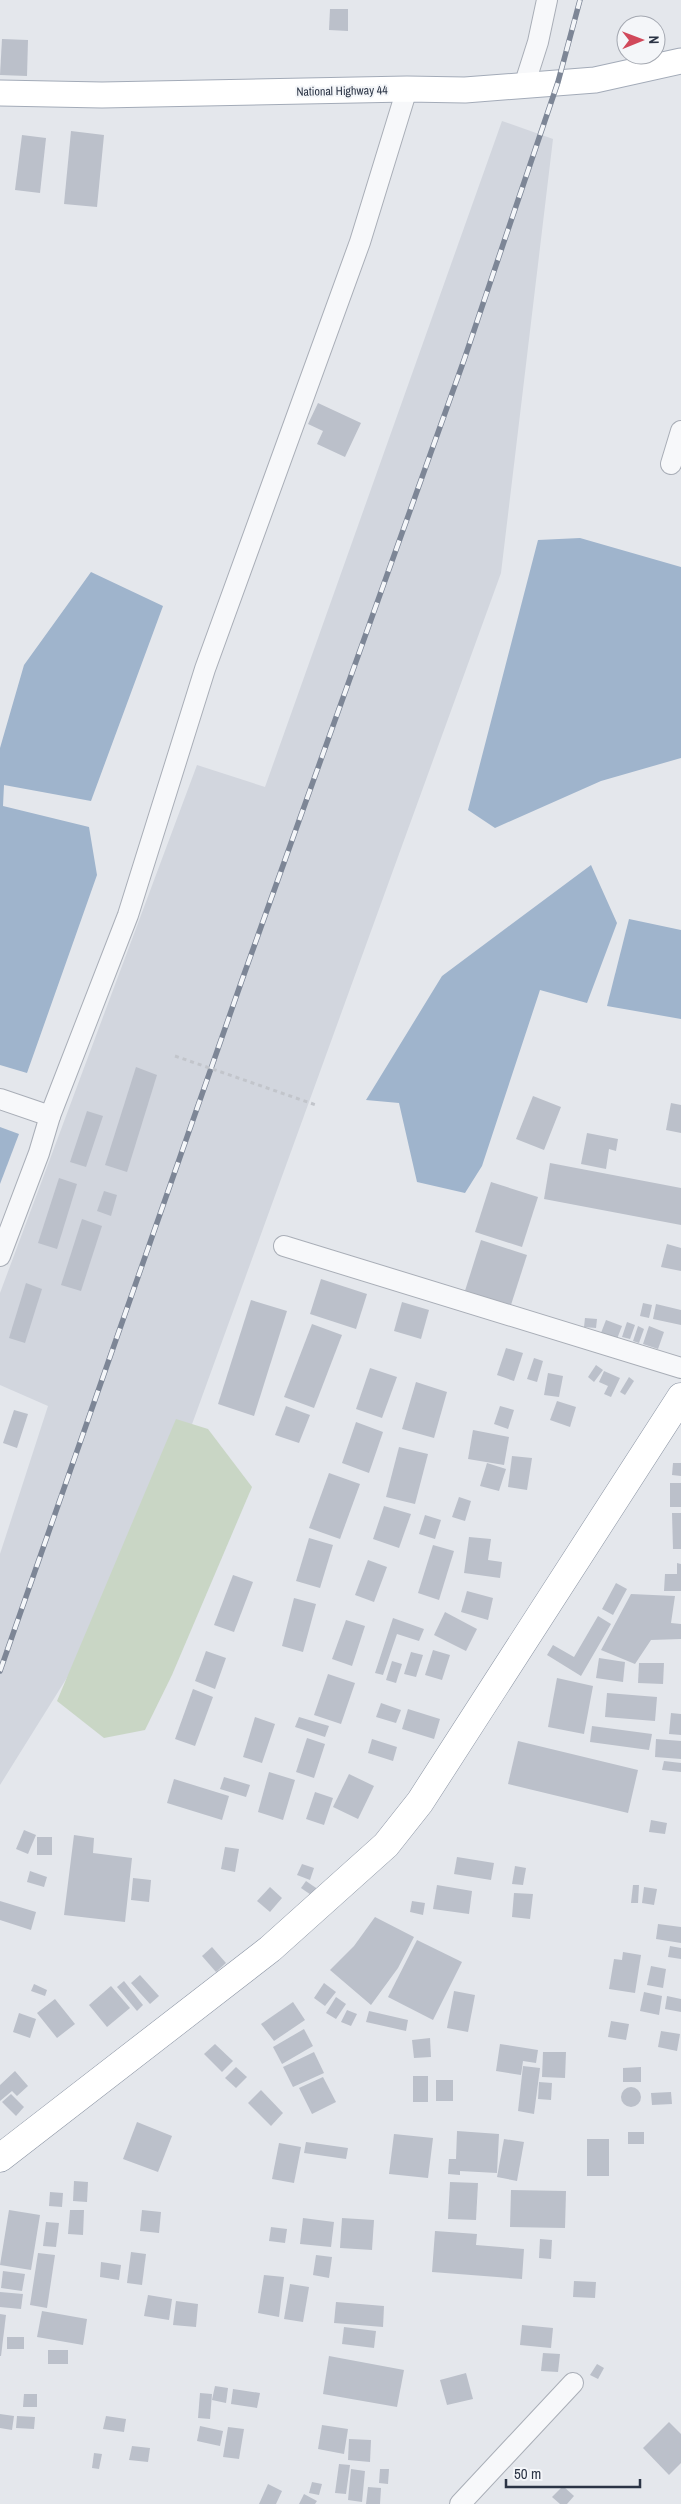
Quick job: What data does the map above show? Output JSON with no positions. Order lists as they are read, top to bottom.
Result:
{
  "streets": {
    "main road": ["National Highway 44"]
  },
  "scale_bar": "50 m",
  "north": "right"
}
